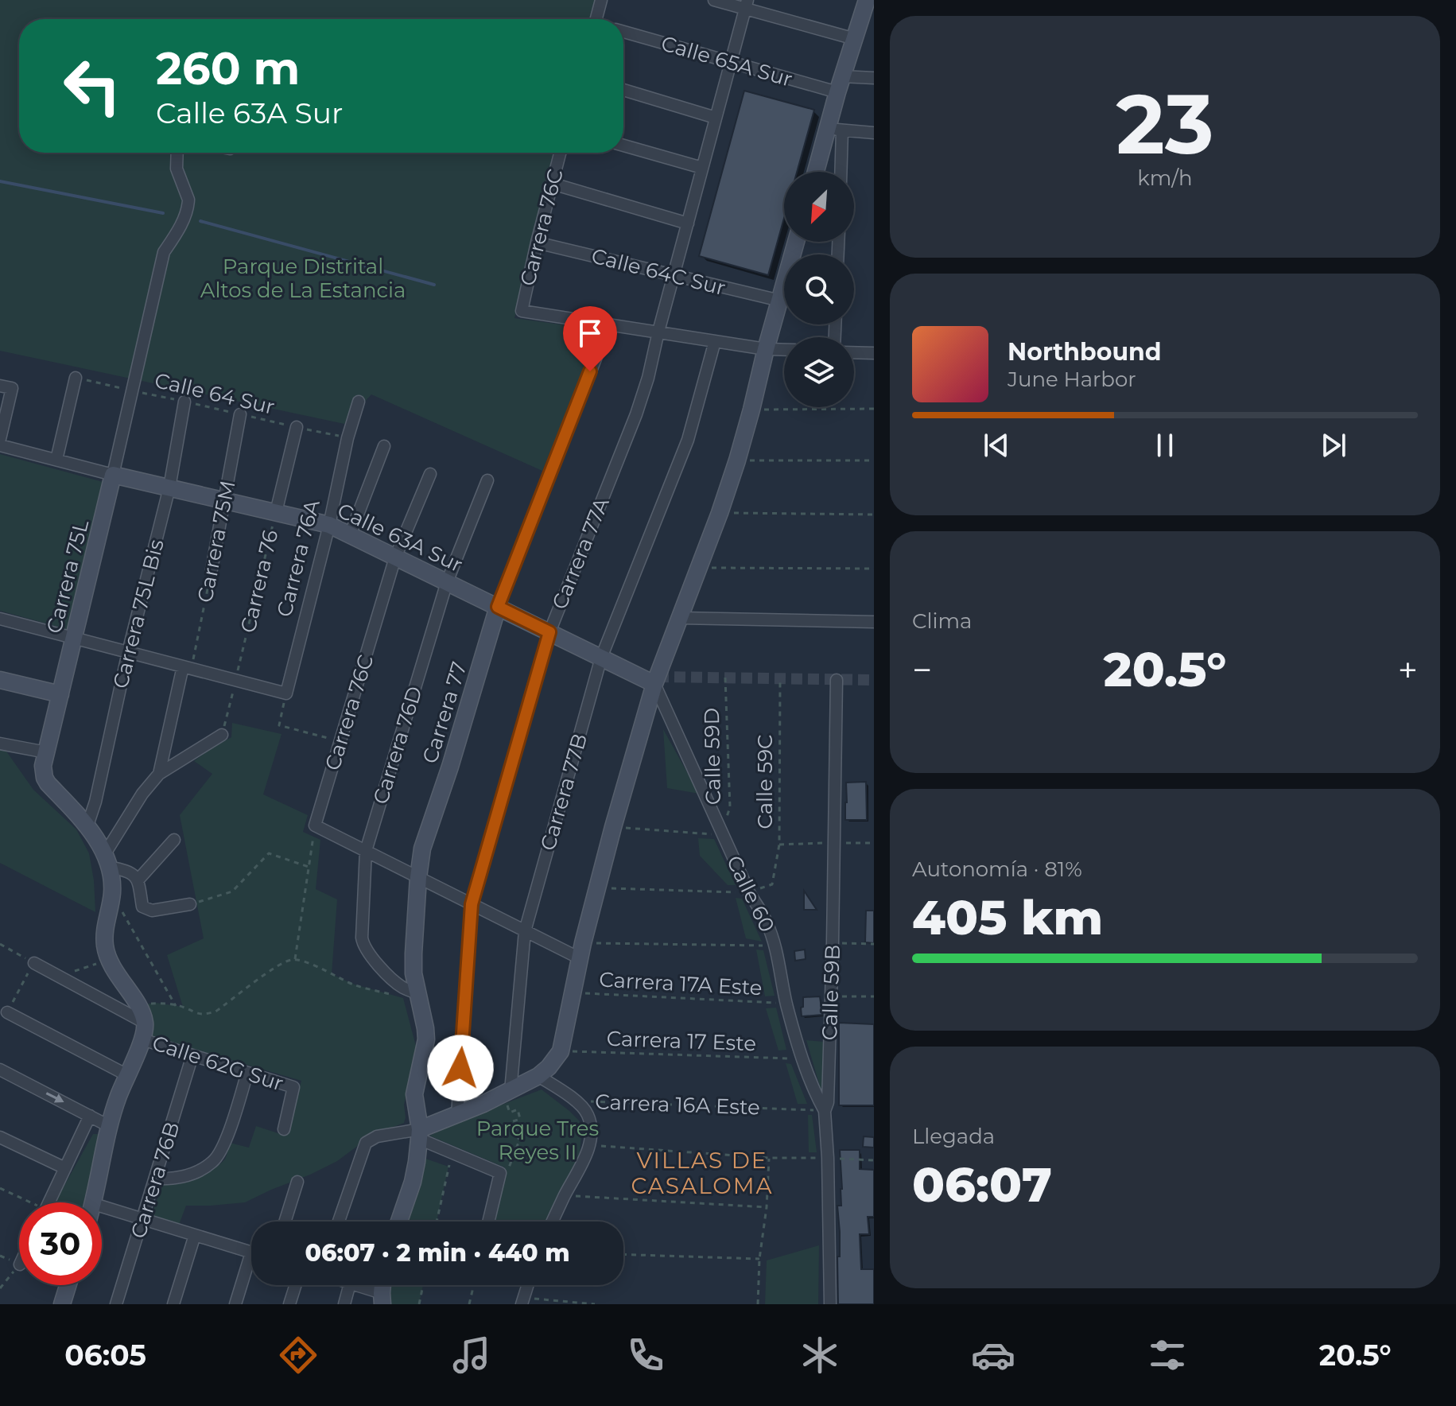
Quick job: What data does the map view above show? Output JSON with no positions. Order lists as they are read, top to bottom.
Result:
{
  "streets": {
    "street": [
      "Calle 65A Sur",
      "Carrera 76C",
      "Calle 64C Sur",
      "Calle 63A Sur",
      "Carrera 75M",
      "Carrera 77A",
      "Carrera 76A",
      "Carrera 75L",
      "Carrera 76",
      "Carrera 75L Bis",
      "Carrera 77",
      "Carrera 76D",
      "Carrera 77B",
      "Calle 60",
      "Calle 59B",
      "Calle 62G Sur",
      "Carrera 16A Este",
      "Carrera 76B"
    ],
    "path": [
      "Calle 64 Sur",
      "Calle 59D",
      "Calle 59C",
      "Carrera 17A Este",
      "Carrera 17 Este"
    ]
  },
  "crossings": [
    ["Calle 65A Sur", "Carrera 77A"],
    ["Carrera 76C", "Calle 64C Sur"],
    ["Carrera 76C", "Calle 63A Sur"],
    ["Carrera 76C", "Carrera 77"],
    ["Calle 64C Sur", "Carrera 77A"],
    ["Calle 64 Sur", "Carrera 75M"],
    ["Calle 64 Sur", "Carrera 76A"],
    ["Calle 64 Sur", "Carrera 75L"],
    ["Calle 64 Sur", "Carrera 76"],
    ["Calle 64 Sur", "Carrera 75L Bis"],
    ["Calle 63A Sur", "Carrera 75M"],
    ["Calle 63A Sur", "Carrera 77A"],
    ["Calle 63A Sur", "Carrera 76A"],
    ["Calle 63A Sur", "Carrera 75L"],
    ["Calle 63A Sur", "Carrera 76"],
    ["Calle 63A Sur", "Carrera 75L Bis"],
    ["Calle 63A Sur", "Carrera 77"],
    ["Calle 63A Sur", "Carrera 76D"],
    ["Calle 63A Sur", "Carrera 77B"],
    ["Calle 63A Sur", "Calle 60"],
    ["Carrera 75L", "Carrera 75L Bis"],
    ["Carrera 77", "Carrera 76D"],
    ["Calle 59D", "Calle 60"],
    ["Calle 59C", "Calle 60"],
    ["Calle 60", "Carrera 17A Este"],
    ["Calle 60", "Calle 59B"],
    ["Calle 60", "Carrera 17 Este"],
    ["Calle 60", "Carrera 16A Este"],
    ["Calle 59B", "Carrera 16A Este"],
    ["Calle 62G Sur", "Carrera 76B"]
  ],
  "districts": ["VILLAS DE CASALOMA"],
  "parks": ["Parque Distrital Altos de La Estancia", "Parque Tres Reyes II"],
  "north": "bottom left",
  "page": {
    "tile": [
      ["23", "km/h"],
      "Clima",
      ["Autonomía · 81%", "405 km"],
      ["Llegada", "06:07"]
    ],
    "turn": ["260 m", "Calle 63A Sur"],
    "song": ["Northbound", "June Harbor"],
    "heat": ["−", "20.5°", "+"],
    "limit": "30",
    "trip": "06:07 · 2 min · 440 m",
    "tabs": ["06:05", "20.5°"]
  }
}
